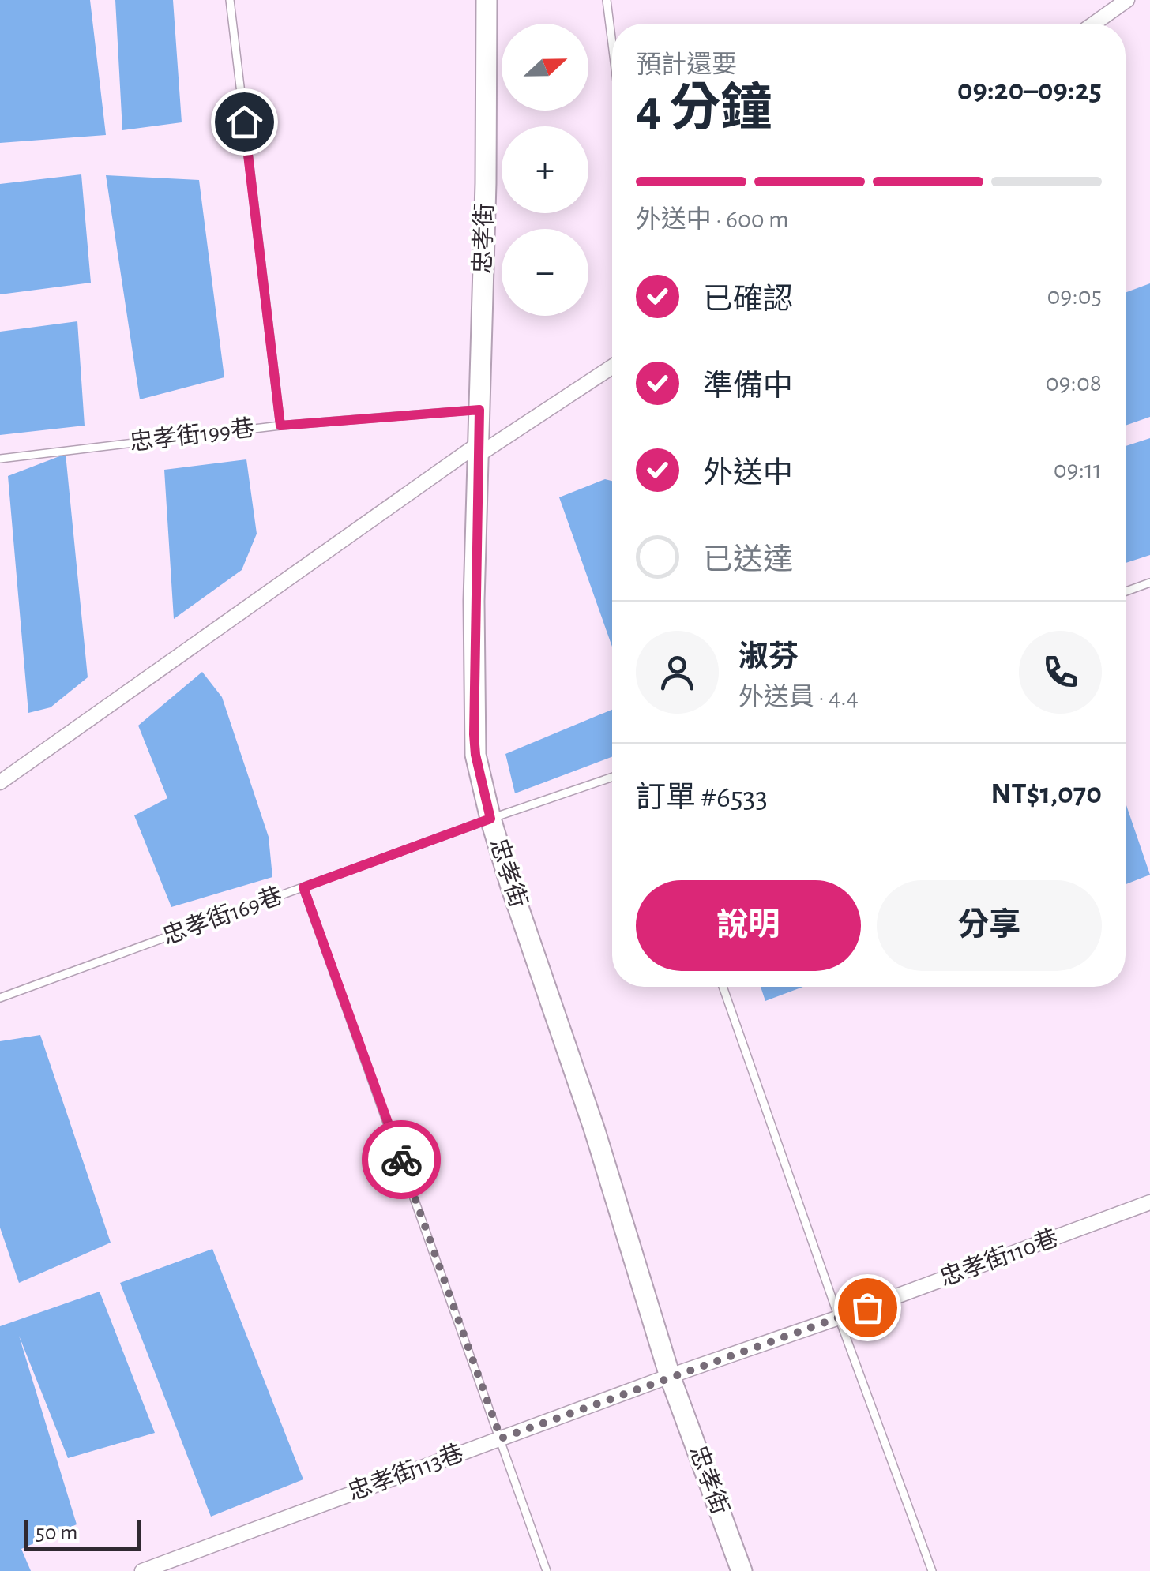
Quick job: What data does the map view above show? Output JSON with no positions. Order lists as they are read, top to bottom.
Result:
{
  "streets": {
    "street": ["忠孝街", "忠孝街110巷", "忠孝街113巷"],
    "lane": ["忠孝街199巷", "忠孝街169巷"]
  },
  "crossings": [
    ["忠孝街", "忠孝街199巷"],
    ["忠孝街", "忠孝街169巷"],
    ["忠孝街", "忠孝街110巷"],
    ["忠孝街", "忠孝街113巷"],
    ["忠孝街110巷", "忠孝街113巷"]
  ],
  "scale_bar": "50 m",
  "north": "right",
  "page": {
    "map_buttons": ["+", "−"],
    "heading": ["4 分鐘", "預計還要", "09:20–09:25"],
    "panel": [
      "淑芬",
      "外送員 · 4.4",
      "訂單 #6533",
      "NT$1,070"
    ],
    "bar": "外送中 · 600 m",
    "list": [
      ["已確認", "09:05"],
      ["準備中", "09:08"],
      ["外送中", "09:11"],
      "已送達"
    ],
    "buttons": ["說明", "分享"],
    "scale": "50 m"
  }
}
